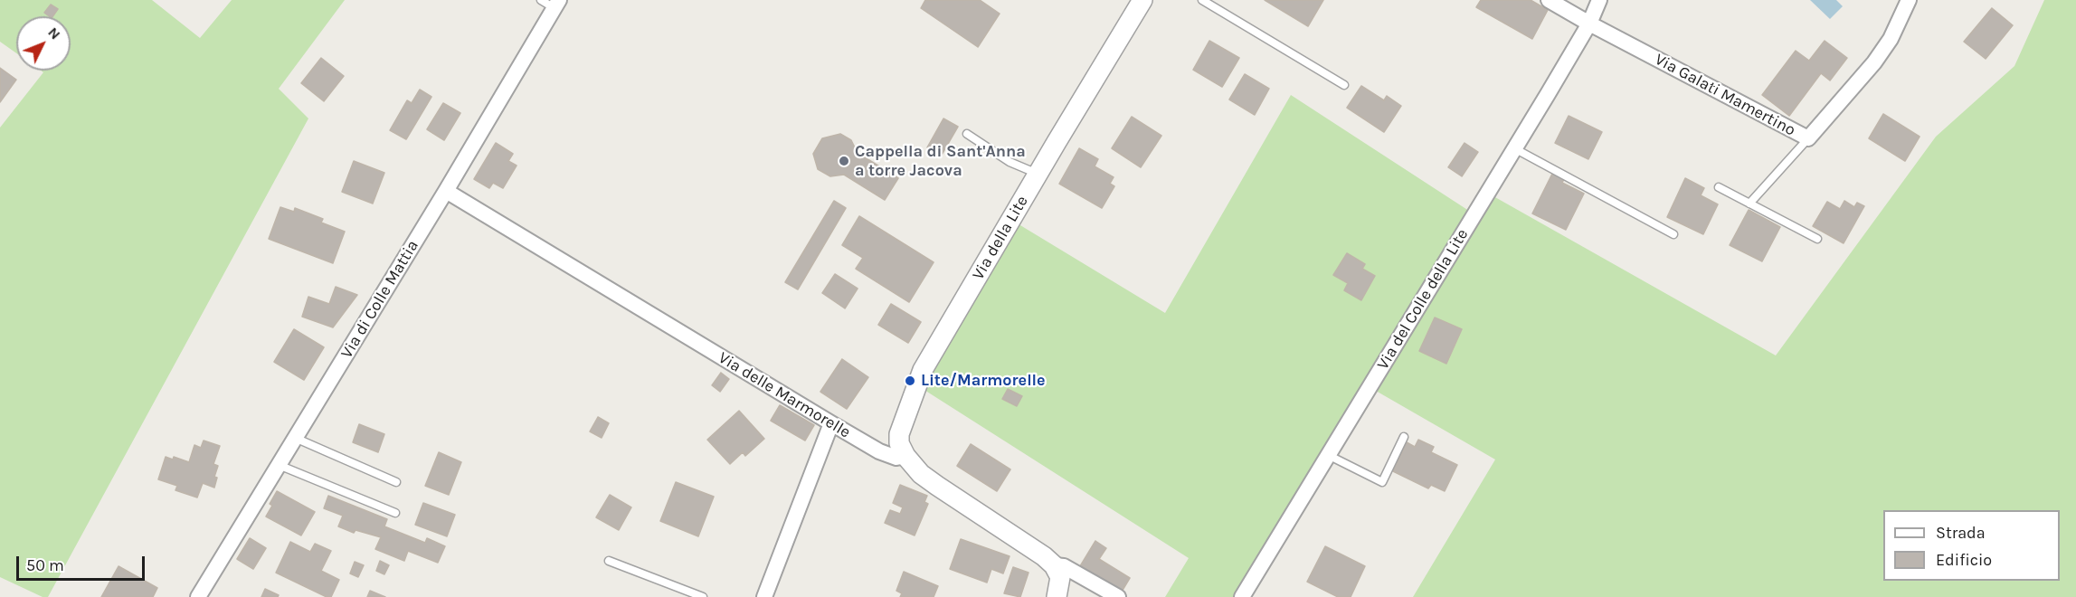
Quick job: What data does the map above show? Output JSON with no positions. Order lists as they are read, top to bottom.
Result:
{
  "streets": {
    "street": [
      "Via Galati Mamertino",
      "Via della Lite",
      "Via di Colle Mattia",
      "Via del Colle della Lite",
      "Via delle Marmorelle"
    ]
  },
  "crossings": [
    ["Via Galati Mamertino", "Via del Colle della Lite"],
    ["Via della Lite", "Via delle Marmorelle"],
    ["Via di Colle Mattia", "Via delle Marmorelle"]
  ],
  "places": ["Cappella di Sant'Anna a torre Jacova", "Lite/Marmorelle"],
  "legend": ["Strada", "Edificio"],
  "scale_bar": "50 m",
  "north": "top right"
}
